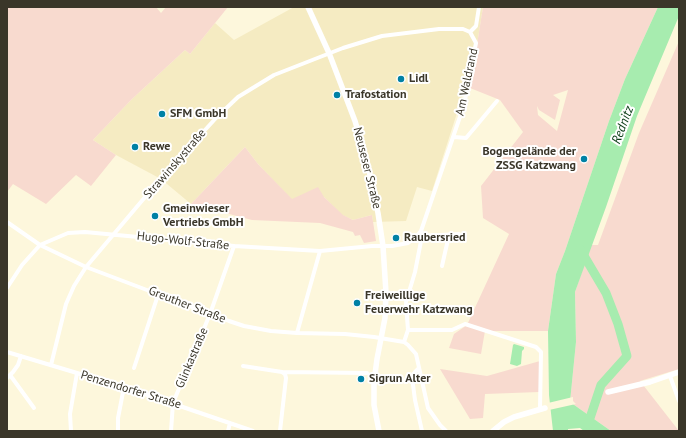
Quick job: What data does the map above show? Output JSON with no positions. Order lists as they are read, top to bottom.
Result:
{
  "streets": {
    "main road": ["Neuseser Straße"],
    "street": [
      "Am Waldrand",
      "Strawinskystraße",
      "Hugo-Wolf-Straße",
      "Greuther Straße",
      "Glinkastraße",
      "Penzendorfer Straße"
    ]
  },
  "crossings": [
    ["Am Waldrand", "Strawinskystraße"],
    ["Strawinskystraße", "Neuseser Straße"],
    ["Strawinskystraße", "Hugo-Wolf-Straße"],
    ["Strawinskystraße", "Greuther Straße"],
    ["Strawinskystraße", "Penzendorfer Straße"],
    ["Neuseser Straße", "Hugo-Wolf-Straße"],
    ["Neuseser Straße", "Greuther Straße"],
    ["Hugo-Wolf-Straße", "Greuther Straße"],
    ["Hugo-Wolf-Straße", "Glinkastraße"],
    ["Greuther Straße", "Glinkastraße"],
    ["Glinkastraße", "Penzendorfer Straße"]
  ],
  "water": ["Rednitz"],
  "places": [
    "Lidl",
    "Trafostation",
    "SFM GmbH",
    "Rewe",
    "Bogengelände der ZSSG Katzwang",
    "Gmeinwieser Vertriebs GmbH",
    "Raubersried",
    "Freiweillige Feuerwehr Katzwang",
    "Sigrun Alter"
  ]
}
